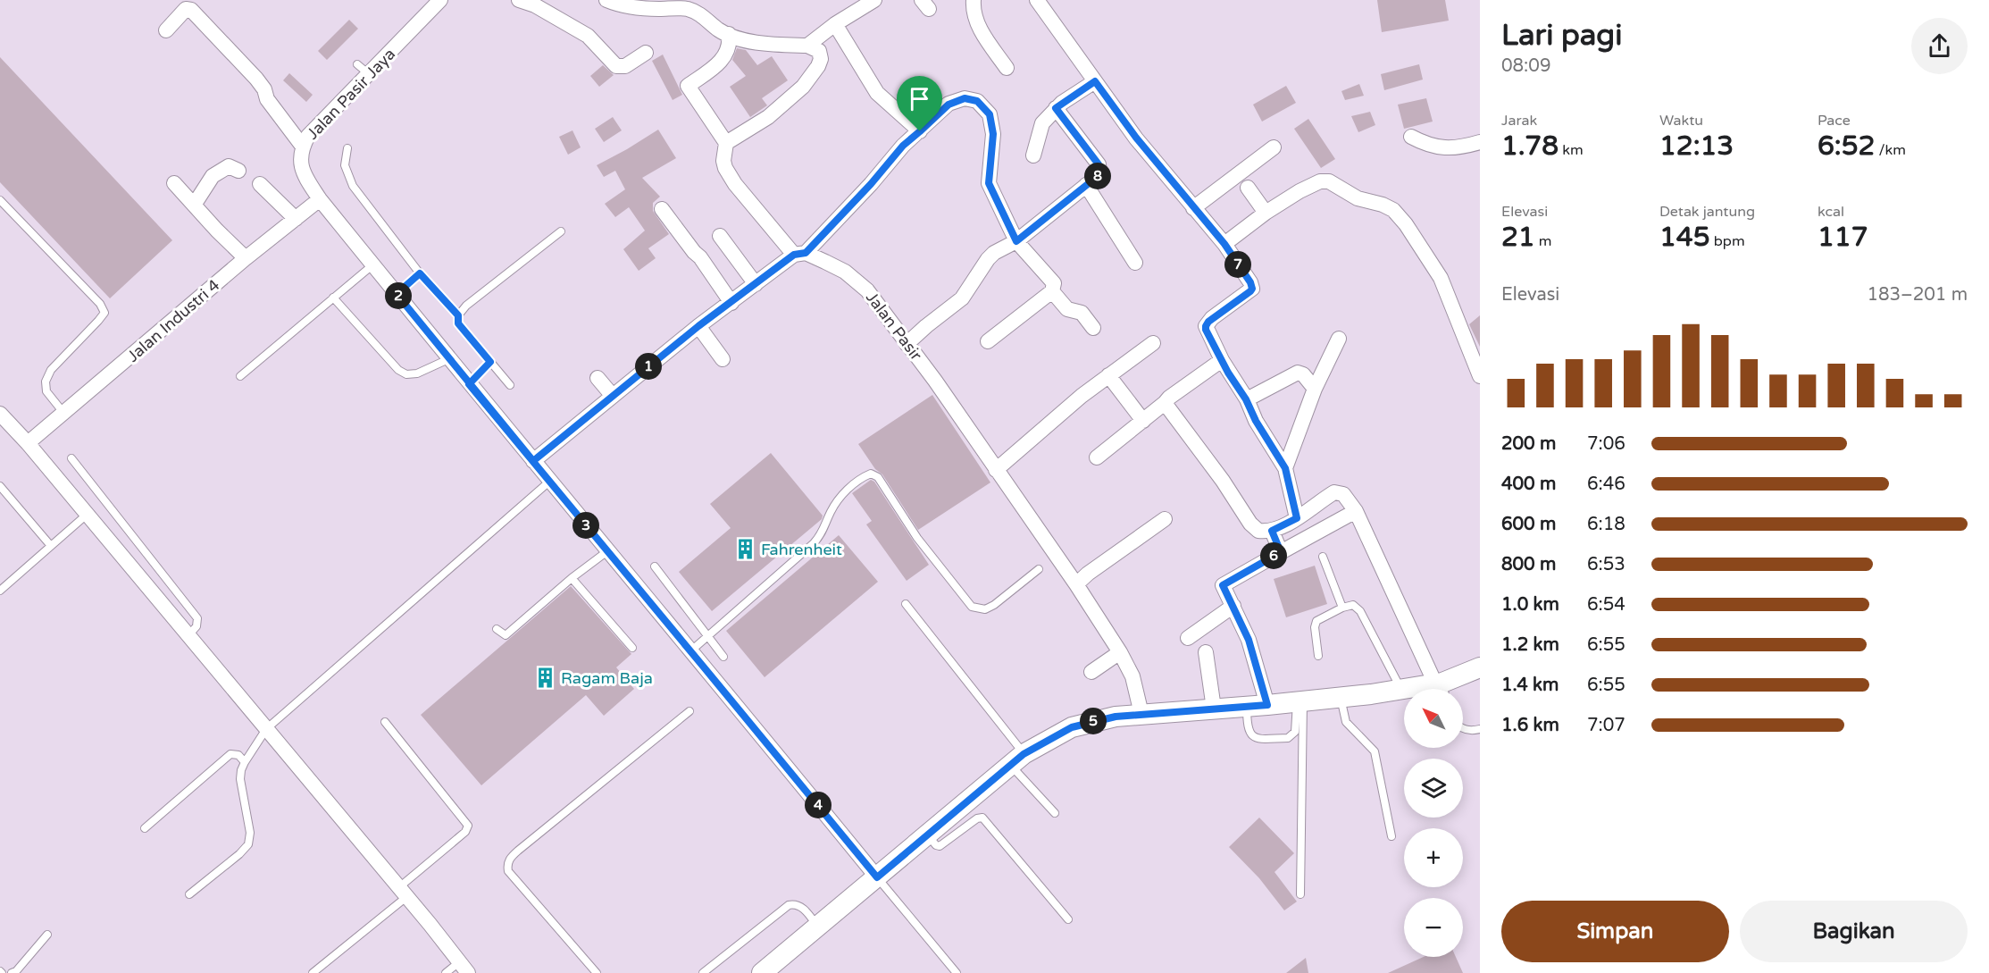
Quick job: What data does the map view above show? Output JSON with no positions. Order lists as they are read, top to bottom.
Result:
{
  "streets": {
    "street": ["Jalan Pasir Jaya", "Jalan Industri 4", "Jalan Pasir"]
  },
  "crossings": [
    ["Jalan Pasir Jaya", "Jalan Industri 4"]
  ],
  "places": {
    "building": ["Fahrenheit", "Ragam Baja"]
  },
  "north": "top left",
  "page": {
    "heading": ["Lari pagi", "08:09"],
    "stats": [
      ["Jarak", "1.78 km"],
      ["Waktu", "12:13"],
      ["Pace", "6:52 /km"],
      ["Elevasi", "21 m"],
      ["Detak jantung", "145 bpm"],
      ["kcal", "117"]
    ],
    "pins": [
      "8",
      "7",
      "2",
      "1",
      "3",
      "6",
      "5",
      "4"
    ],
    "chart": ["Elevasi", "183–201 m"],
    "list": [
      {
        "name": "200 m",
        "note": "7:06"
      },
      {
        "name": "400 m",
        "note": "6:46"
      },
      {
        "name": "600 m",
        "note": "6:18"
      },
      {
        "name": "800 m",
        "note": "6:53"
      },
      {
        "name": "1.0 km",
        "note": "6:54"
      },
      {
        "name": "1.2 km",
        "note": "6:55"
      },
      {
        "name": "1.4 km",
        "note": "6:55"
      },
      {
        "name": "1.6 km",
        "note": "7:07"
      }
    ],
    "map_buttons": ["+", "−"],
    "buttons": ["Simpan", "Bagikan"]
  }
}
